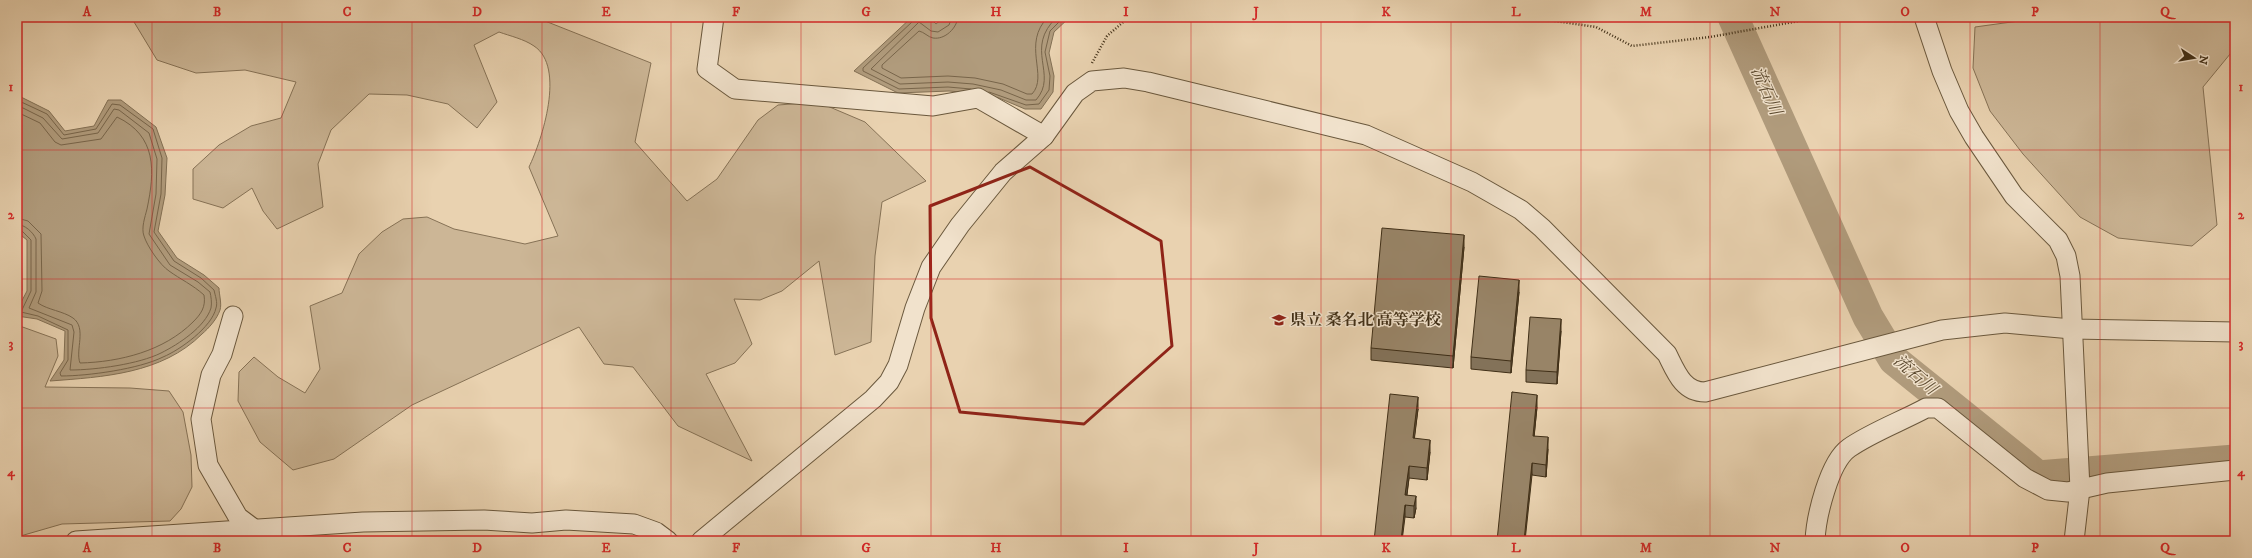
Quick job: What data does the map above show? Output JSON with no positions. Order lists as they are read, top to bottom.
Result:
{
  "water": ["流石川"],
  "places": {
    "school or university": ["県立 桑名北 高等学校"]
  },
  "north": "right",
  "grid": {
    "columns": [
      "A",
      "B",
      "C",
      "D",
      "E",
      "F",
      "G",
      "H",
      "I",
      "J",
      "K",
      "L",
      "M",
      "N",
      "O",
      "P",
      "Q"
    ],
    "rows": [
      "1",
      "2",
      "3",
      "4"
    ]
  }
}
